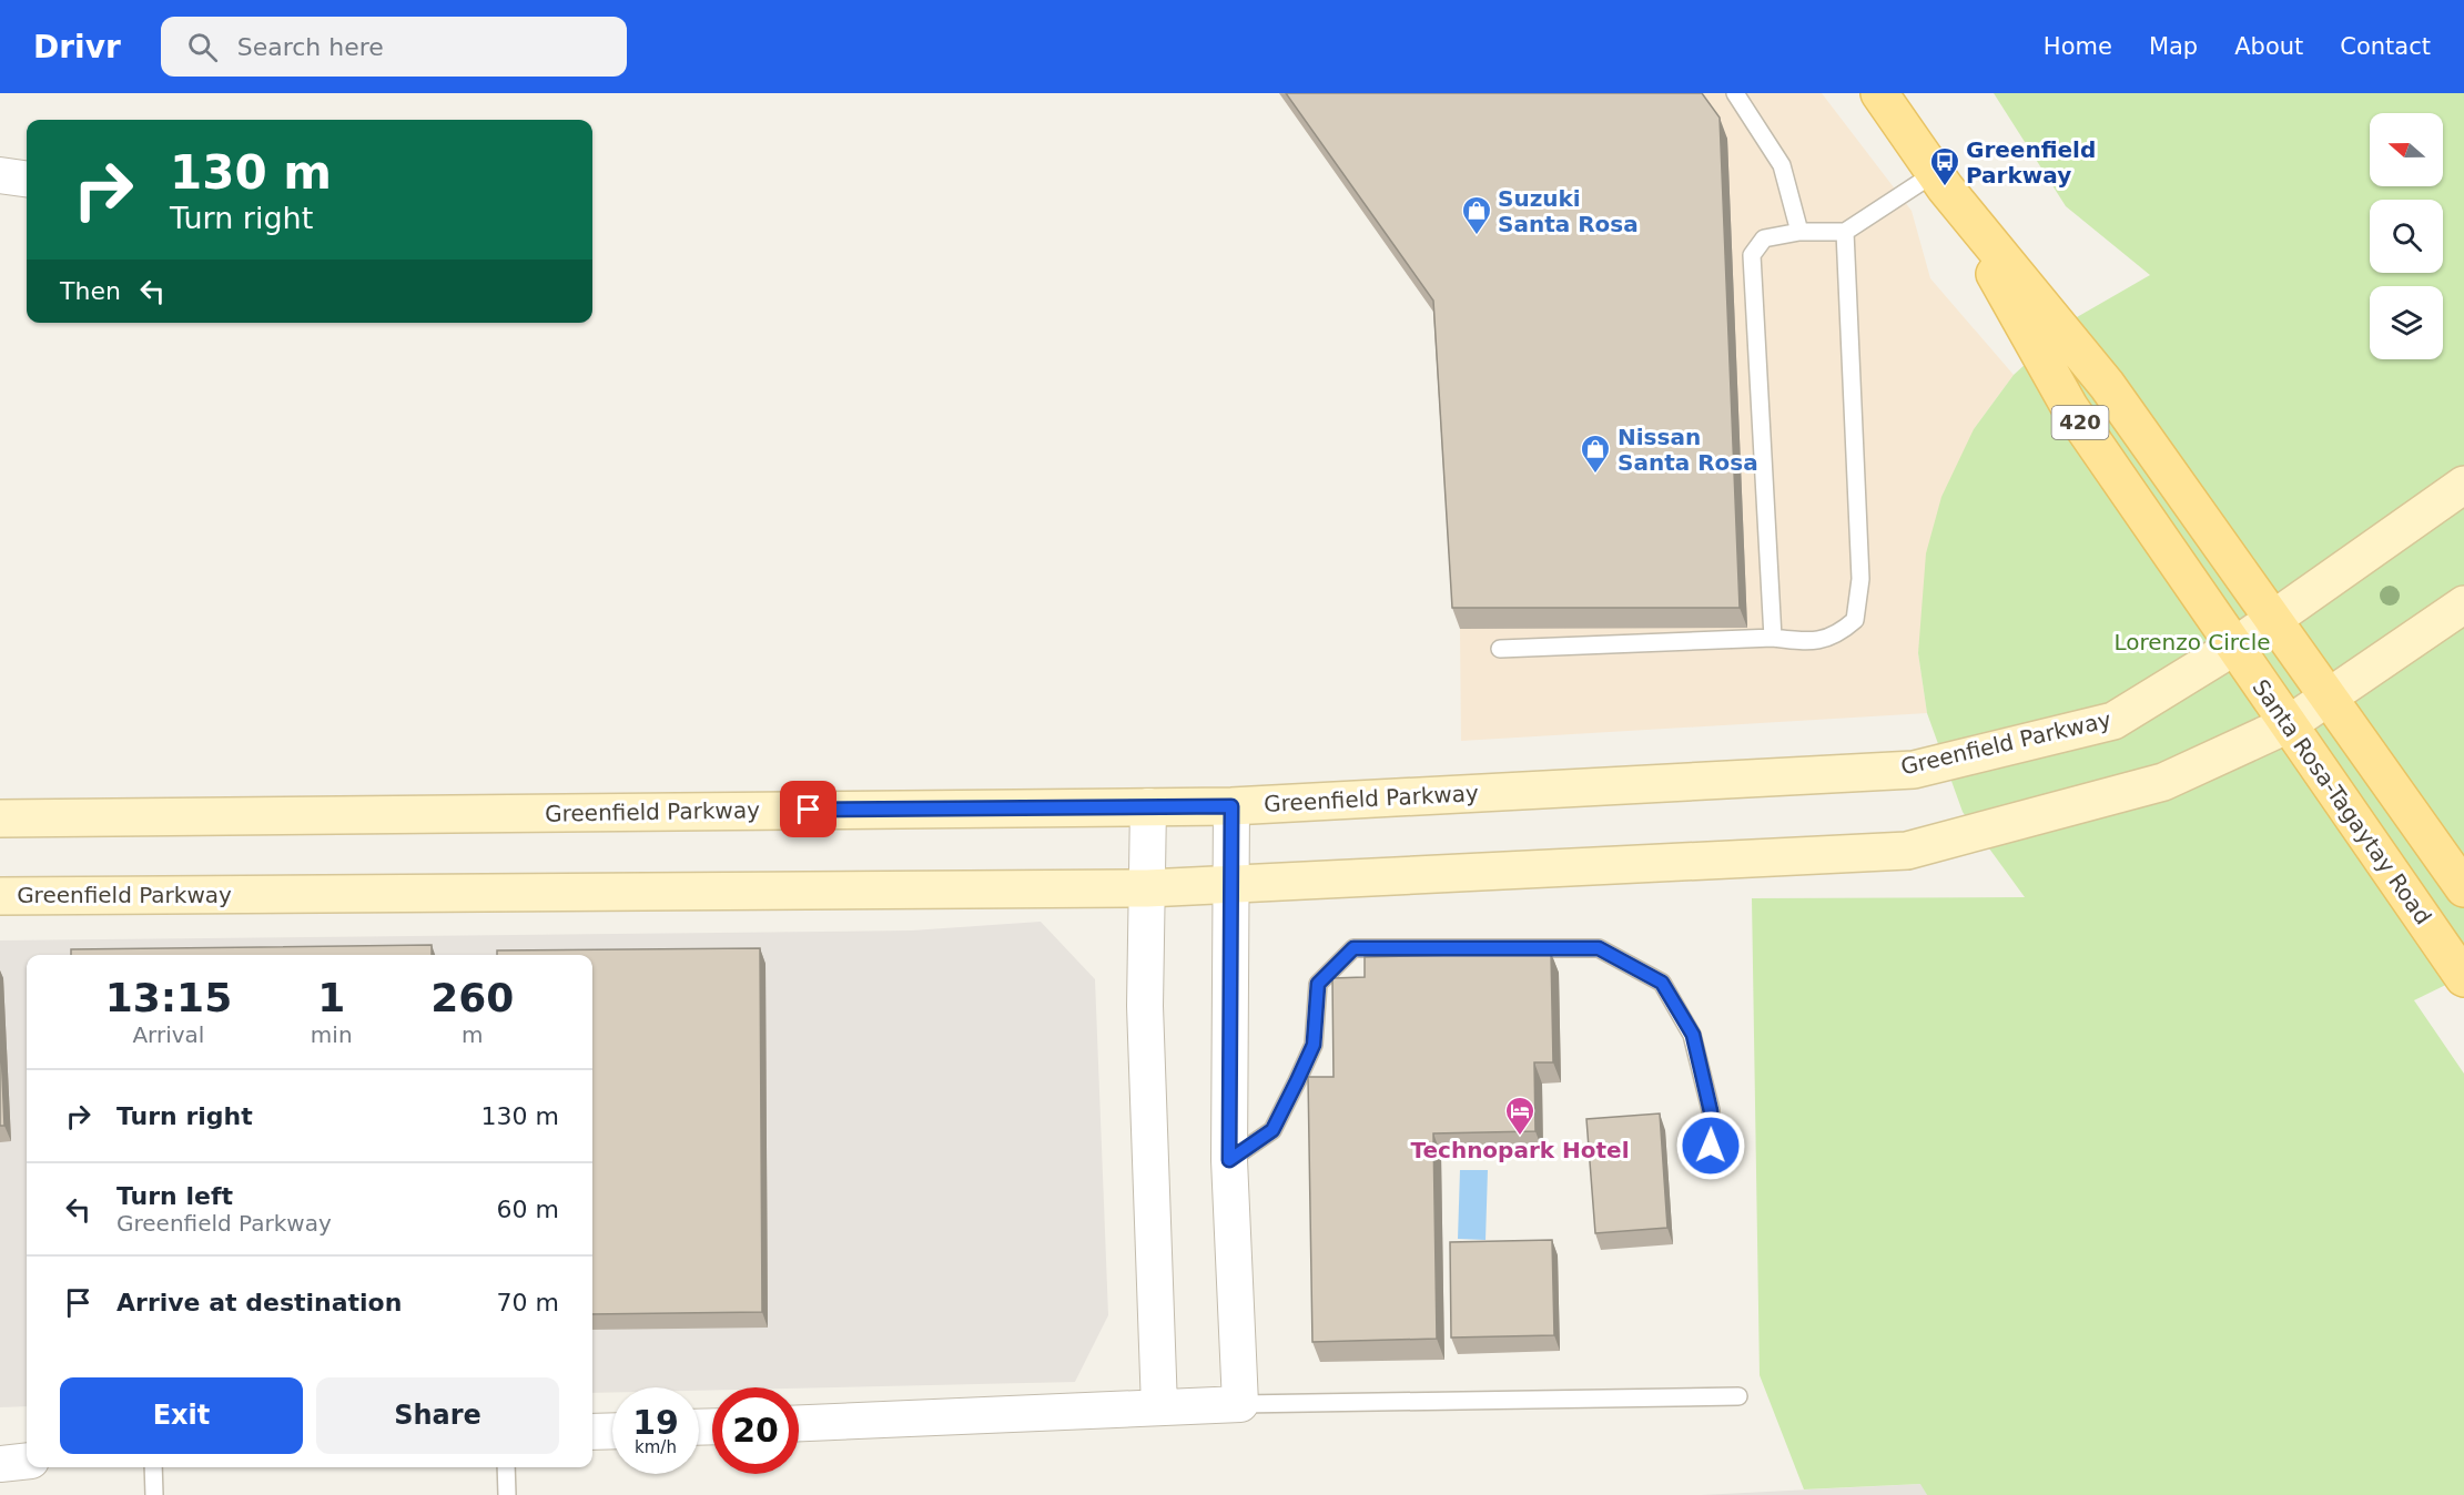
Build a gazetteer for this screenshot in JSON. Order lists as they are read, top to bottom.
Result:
{
  "streets": {
    "main road": ["420", "Greenfield Parkway", "Santa Rosa-Tagaytay Road"]
  },
  "crossings": [
    ["Greenfield Parkway", "Santa Rosa-Tagaytay Road"]
  ],
  "parks": ["Lorenzo Circle"],
  "places": {
    "bus stop": ["Greenfield Parkway"],
    "shop": ["Suzuki Santa Rosa", "Nissan Santa Rosa"],
    "hotel": ["Technopark Hotel"]
  },
  "north": "left",
  "page": {
    "header": "Drivr",
    "search": "Search here",
    "nav": [
      "Home",
      "Map",
      "About",
      "Contact"
    ],
    "turn": ["130 m", "Turn right"],
    "then": "Then",
    "eta": [
      "13:15",
      "Arrival",
      "1",
      "min",
      "260",
      "m"
    ],
    "list": [
      {
        "name": "Turn right",
        "value": "130 m"
      },
      {
        "name": "Turn left",
        "note": "Greenfield Parkway",
        "value": "60 m"
      },
      {
        "name": "Arrive at destination",
        "value": "70 m"
      }
    ],
    "buttons": ["Exit", "Share"],
    "speed": "19 km/h",
    "limit": "20"
  }
}
